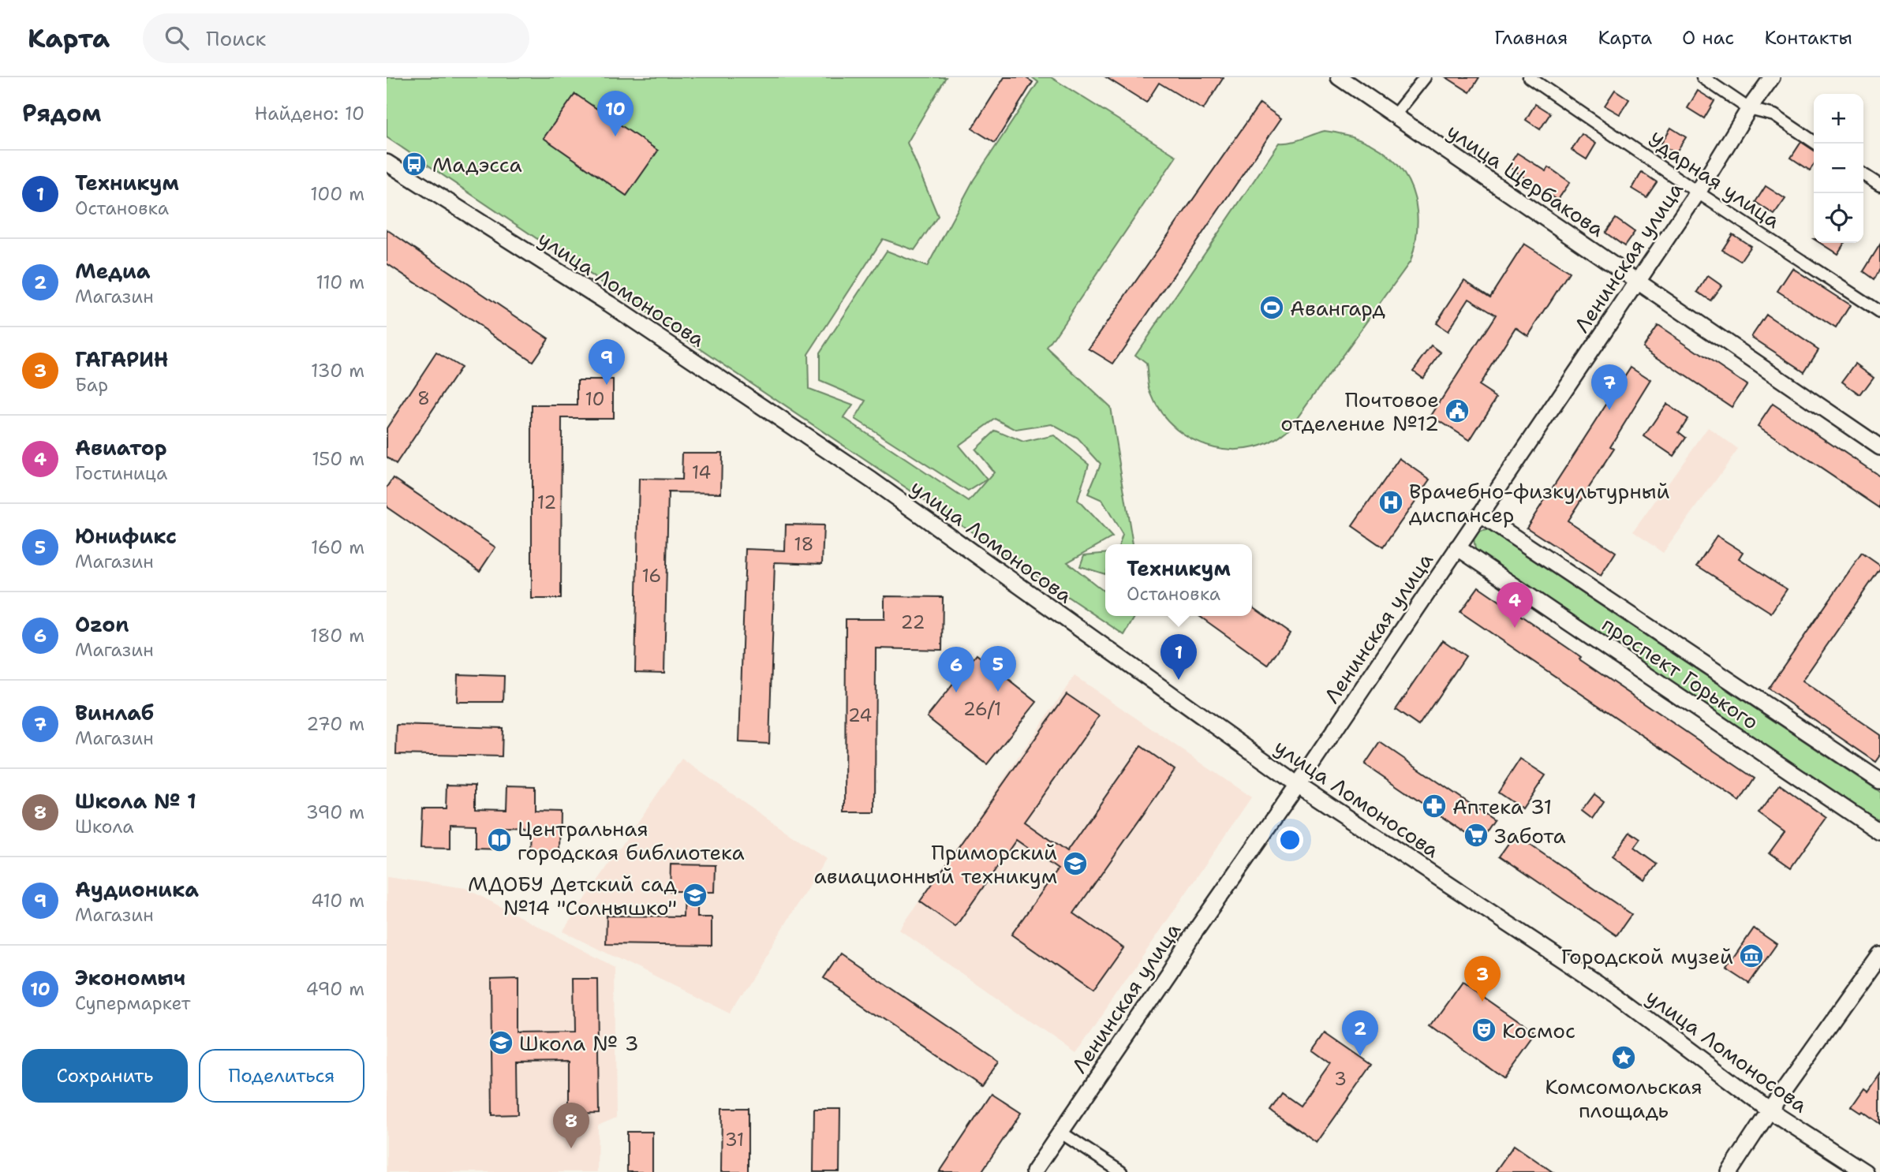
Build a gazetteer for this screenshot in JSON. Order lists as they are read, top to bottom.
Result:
{
  "streets": {
    "main road": [
      "улица Щербакова",
      "Ленинская улица",
      "улица Ломоносова",
      "проспект Горького"
    ],
    "street": ["Ударная улица"]
  },
  "crossings": [
    ["улица Щербакова", "Ленинская улица"],
    ["Ударная улица", "Ленинская улица"],
    ["Ленинская улица", "улица Ломоносова"],
    ["Ленинская улица", "проспект Горького"]
  ],
  "places": {
    "bus stop": ["Мадэсса"],
    "sports": ["Авангард"],
    "public building": ["Почтовое отделение №12"],
    "hospital": ["Врачебно-физкультурный диспансер"],
    "pharmacy": ["Аптека 31"],
    "supermarket": ["Забота"],
    "library": ["Центральная городская библиотека"],
    "school or university": ["Приморский авиационный техникум", "МДОБУ Детский сад №14 \"Солнышко\"", "Школа № 3"],
    "museum": ["Городской музей"],
    "theatre": ["Космос"],
    "place": ["Комсомольская площадь"]
  },
  "house_numbers": [
    "8",
    "10",
    "14",
    "12",
    "18",
    "16",
    "22",
    "26/1",
    "24",
    "3",
    "31"
  ],
  "page": {
    "header": "Карта",
    "search": "Поиск",
    "nav": [
      "Главная",
      "Карта",
      "О нас",
      "Контакты"
    ],
    "heading": ["Рядом", "Найдено: 10"],
    "pins": [
      "10",
      "9",
      "7",
      "4",
      "1",
      "5",
      "6",
      "3",
      "2",
      "8"
    ],
    "map_buttons": ["+", "−"],
    "list": [
      {
        "mark": "1",
        "name": "Техникум",
        "note": "Остановка",
        "value": "100 m"
      },
      {
        "mark": "2",
        "name": "Медиа",
        "note": "Магазин",
        "value": "110 m"
      },
      {
        "mark": "3",
        "name": "ГАГАРИН",
        "note": "Бар",
        "value": "130 m"
      },
      {
        "mark": "4",
        "name": "Авиатор",
        "note": "Гостиница",
        "value": "150 m"
      },
      {
        "mark": "5",
        "name": "Юнификс",
        "note": "Магазин",
        "value": "160 m"
      },
      {
        "mark": "6",
        "name": "Ozon",
        "note": "Магазин",
        "value": "180 m"
      },
      {
        "mark": "7",
        "name": "Винлаб",
        "note": "Магазин",
        "value": "270 m"
      },
      {
        "mark": "8",
        "name": "Школа № 1",
        "note": "Школа",
        "value": "390 m"
      },
      {
        "mark": "9",
        "name": "Аудионика",
        "note": "Магазин",
        "value": "410 m"
      },
      {
        "mark": "10",
        "name": "Экономыч",
        "note": "Супермаркет",
        "value": "490 m"
      }
    ],
    "popup": ["Техникум", "Остановка"],
    "buttons": ["Сохранить", "Поделиться"]
  }
}
